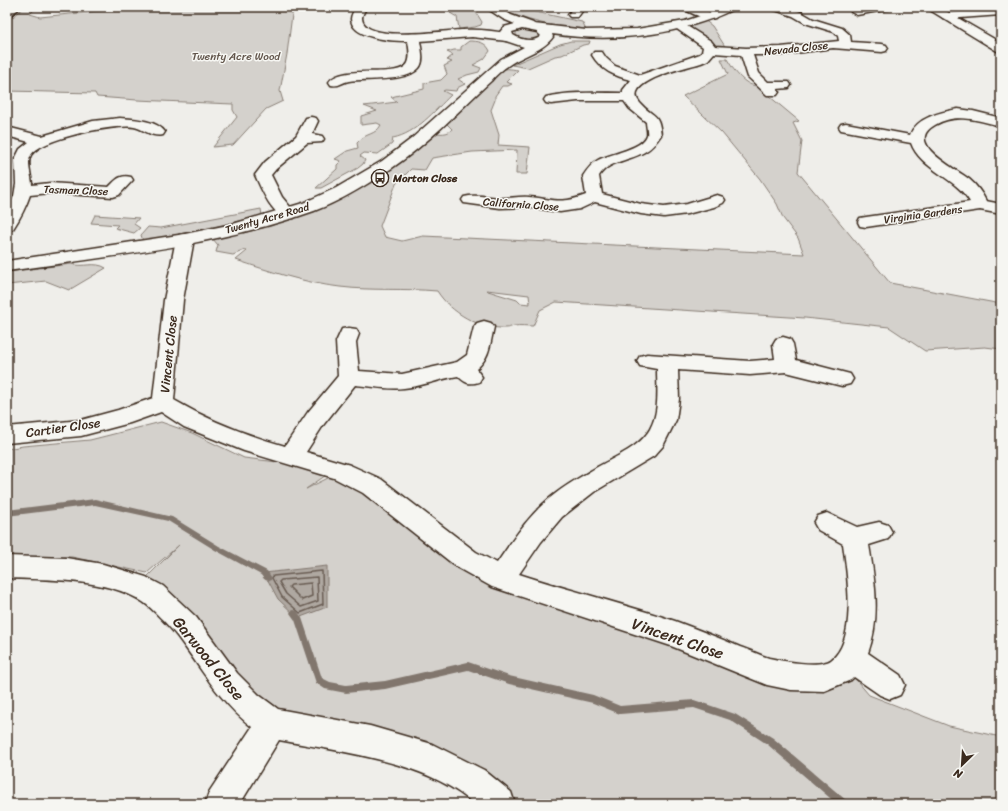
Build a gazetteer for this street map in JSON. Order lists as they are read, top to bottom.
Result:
{
  "streets": {
    "street": [
      "Nevada Close",
      "Tasman Close",
      "California Close",
      "Virginia Gardens",
      "Twenty Acre Road",
      "Vincent Close",
      "Cartier Close",
      "Garwood Close"
    ]
  },
  "crossings": [
    ["Twenty Acre Road", "Vincent Close"],
    ["Vincent Close", "Cartier Close"]
  ],
  "parks": ["Twenty Acre Wood"],
  "places": {
    "bus stop": ["Morton Close"]
  },
  "north": "bottom left"
}
